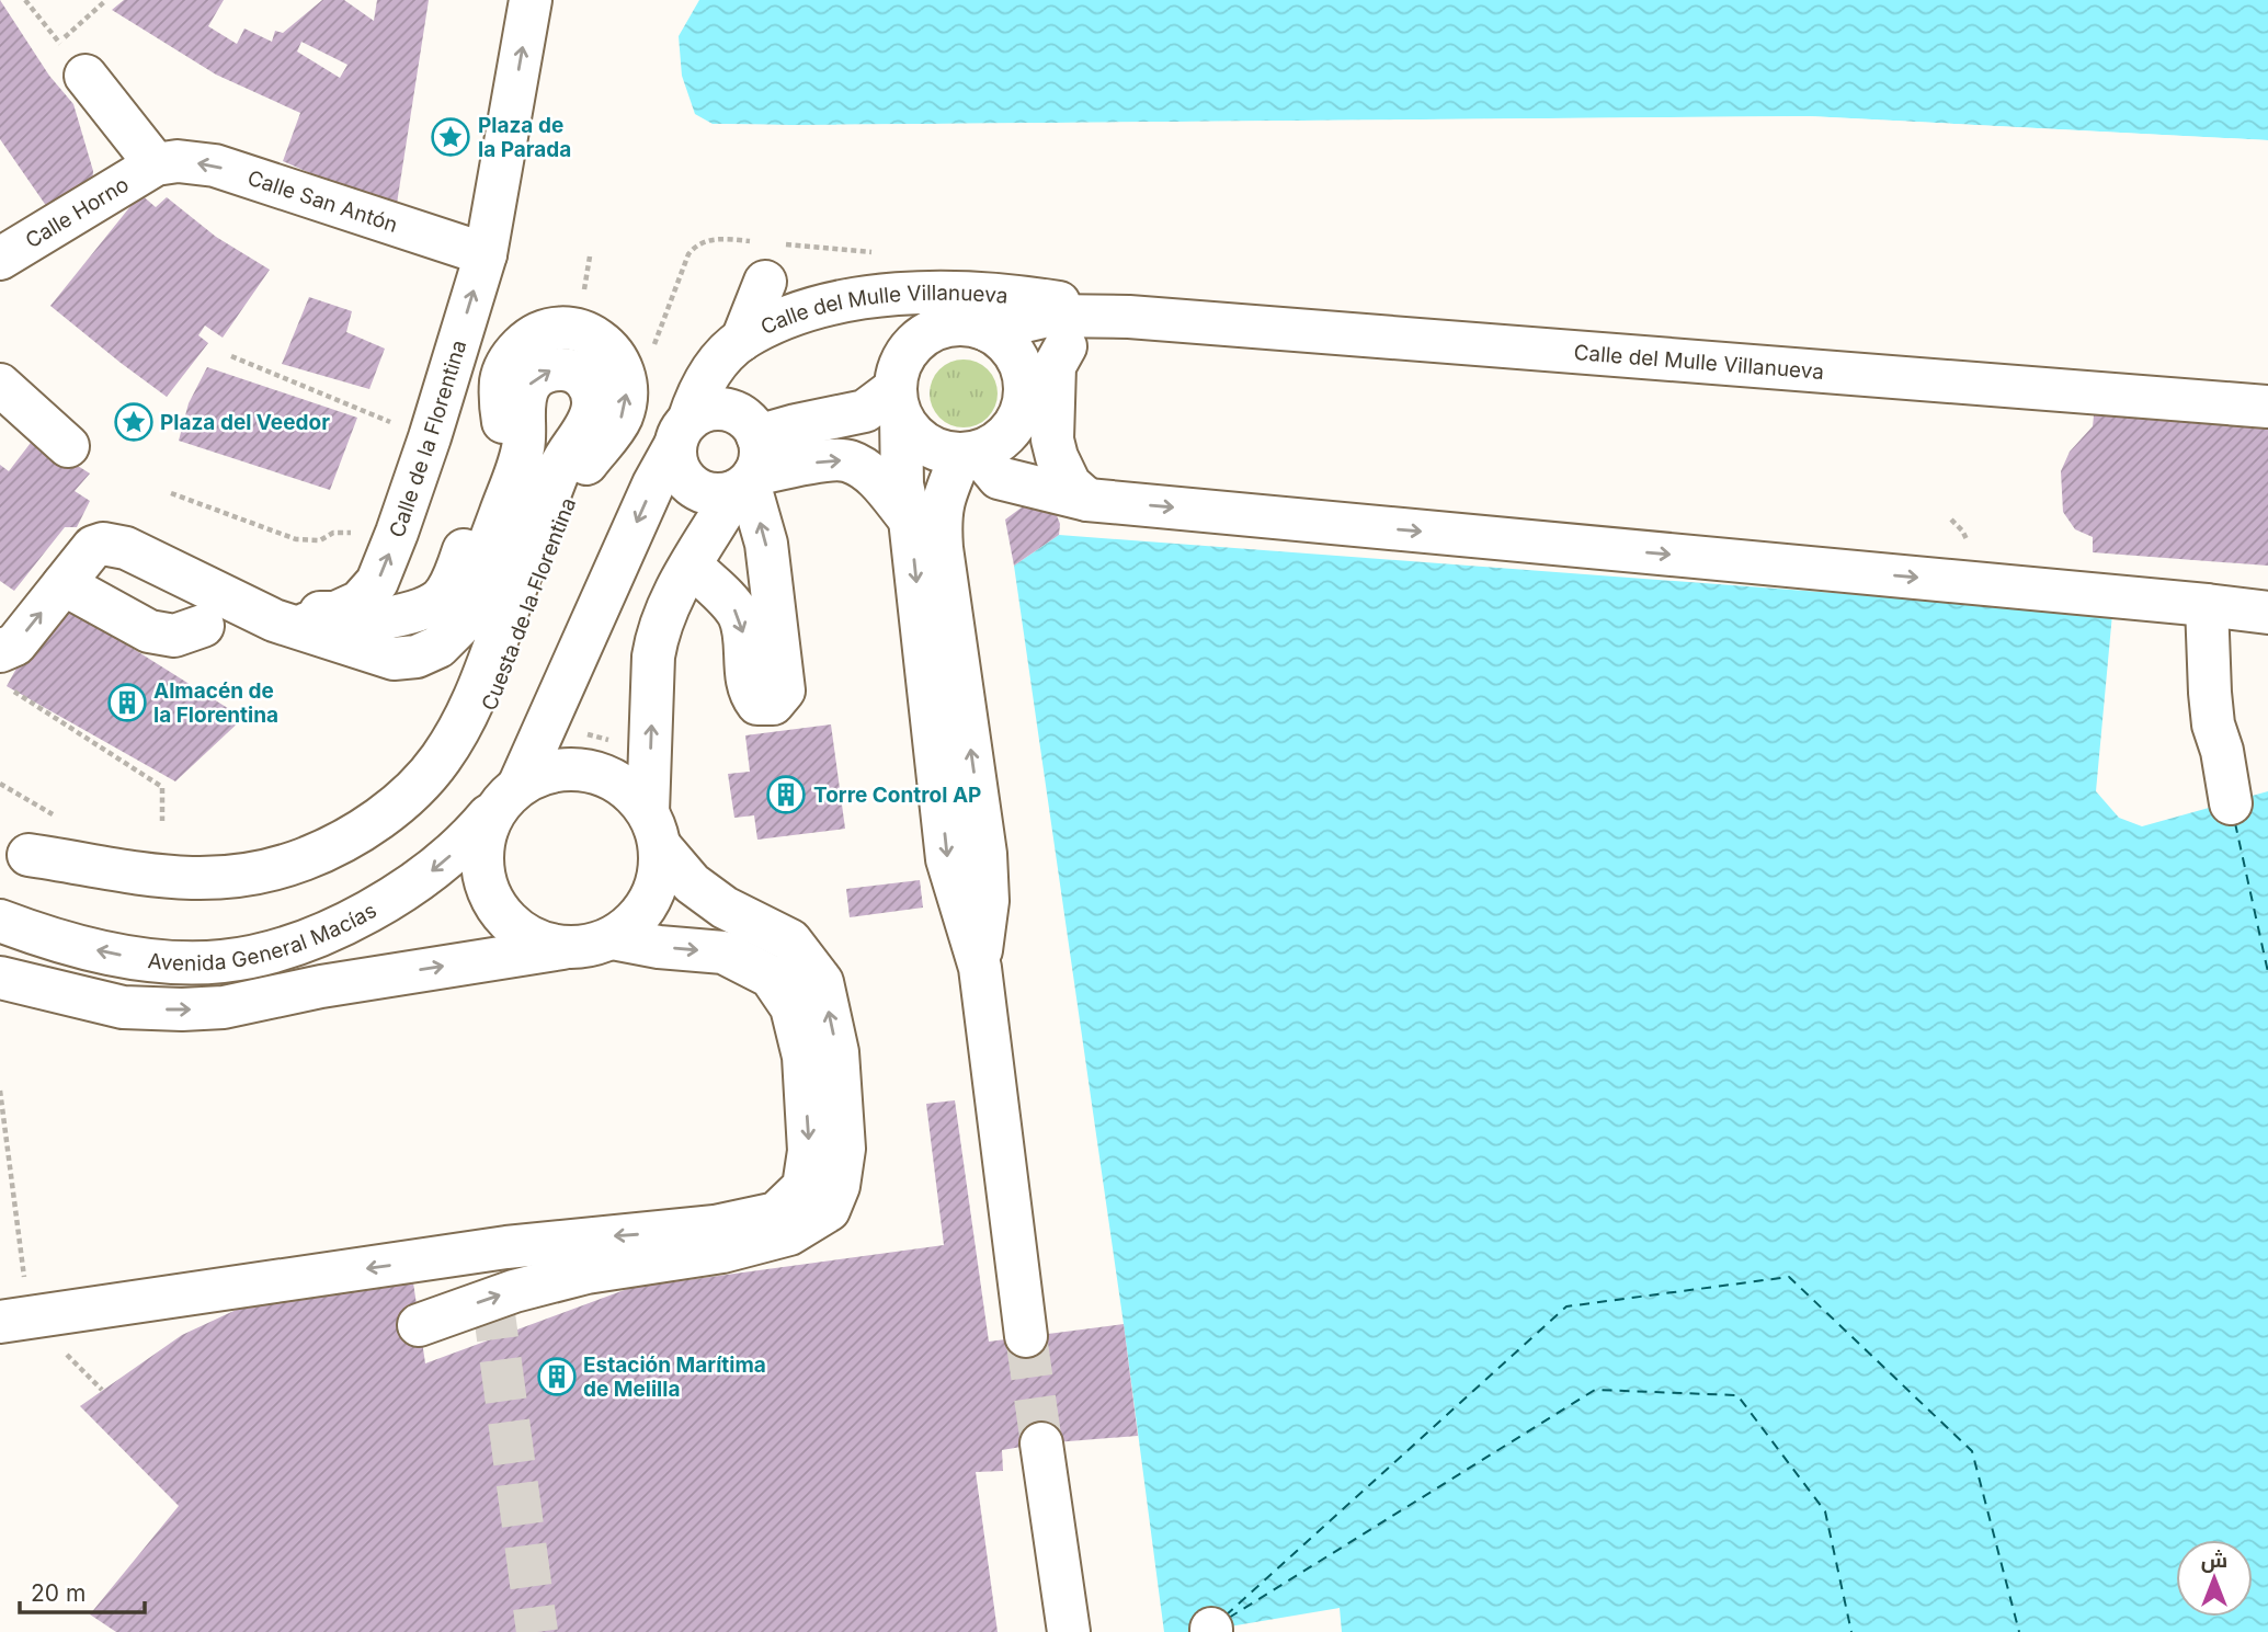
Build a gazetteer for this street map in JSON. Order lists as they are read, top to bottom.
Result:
{
  "streets": {
    "street": [
      "Calle San Antón",
      "Calle Horno",
      "Calle del Mulle Villanueva",
      "Calle de la Florentina",
      "Cuesta de la Florentina",
      "Avenida General Macías"
    ]
  },
  "crossings": [
    ["Calle San Antón", "Calle Horno"],
    ["Calle San Antón", "Calle de la Florentina"],
    ["Calle del Mulle Villanueva", "Avenida General Macías"]
  ],
  "one_way": ["Calle San Antón", "Avenida General Macías"],
  "places": {
    "place": ["Plaza de la Parada", "Plaza del Veedor"],
    "building": ["Almacén de la Florentina", "Torre Control AP", "Estación Marítima de Melilla"]
  },
  "scale_bar": "20 m",
  "north": "top"
}
